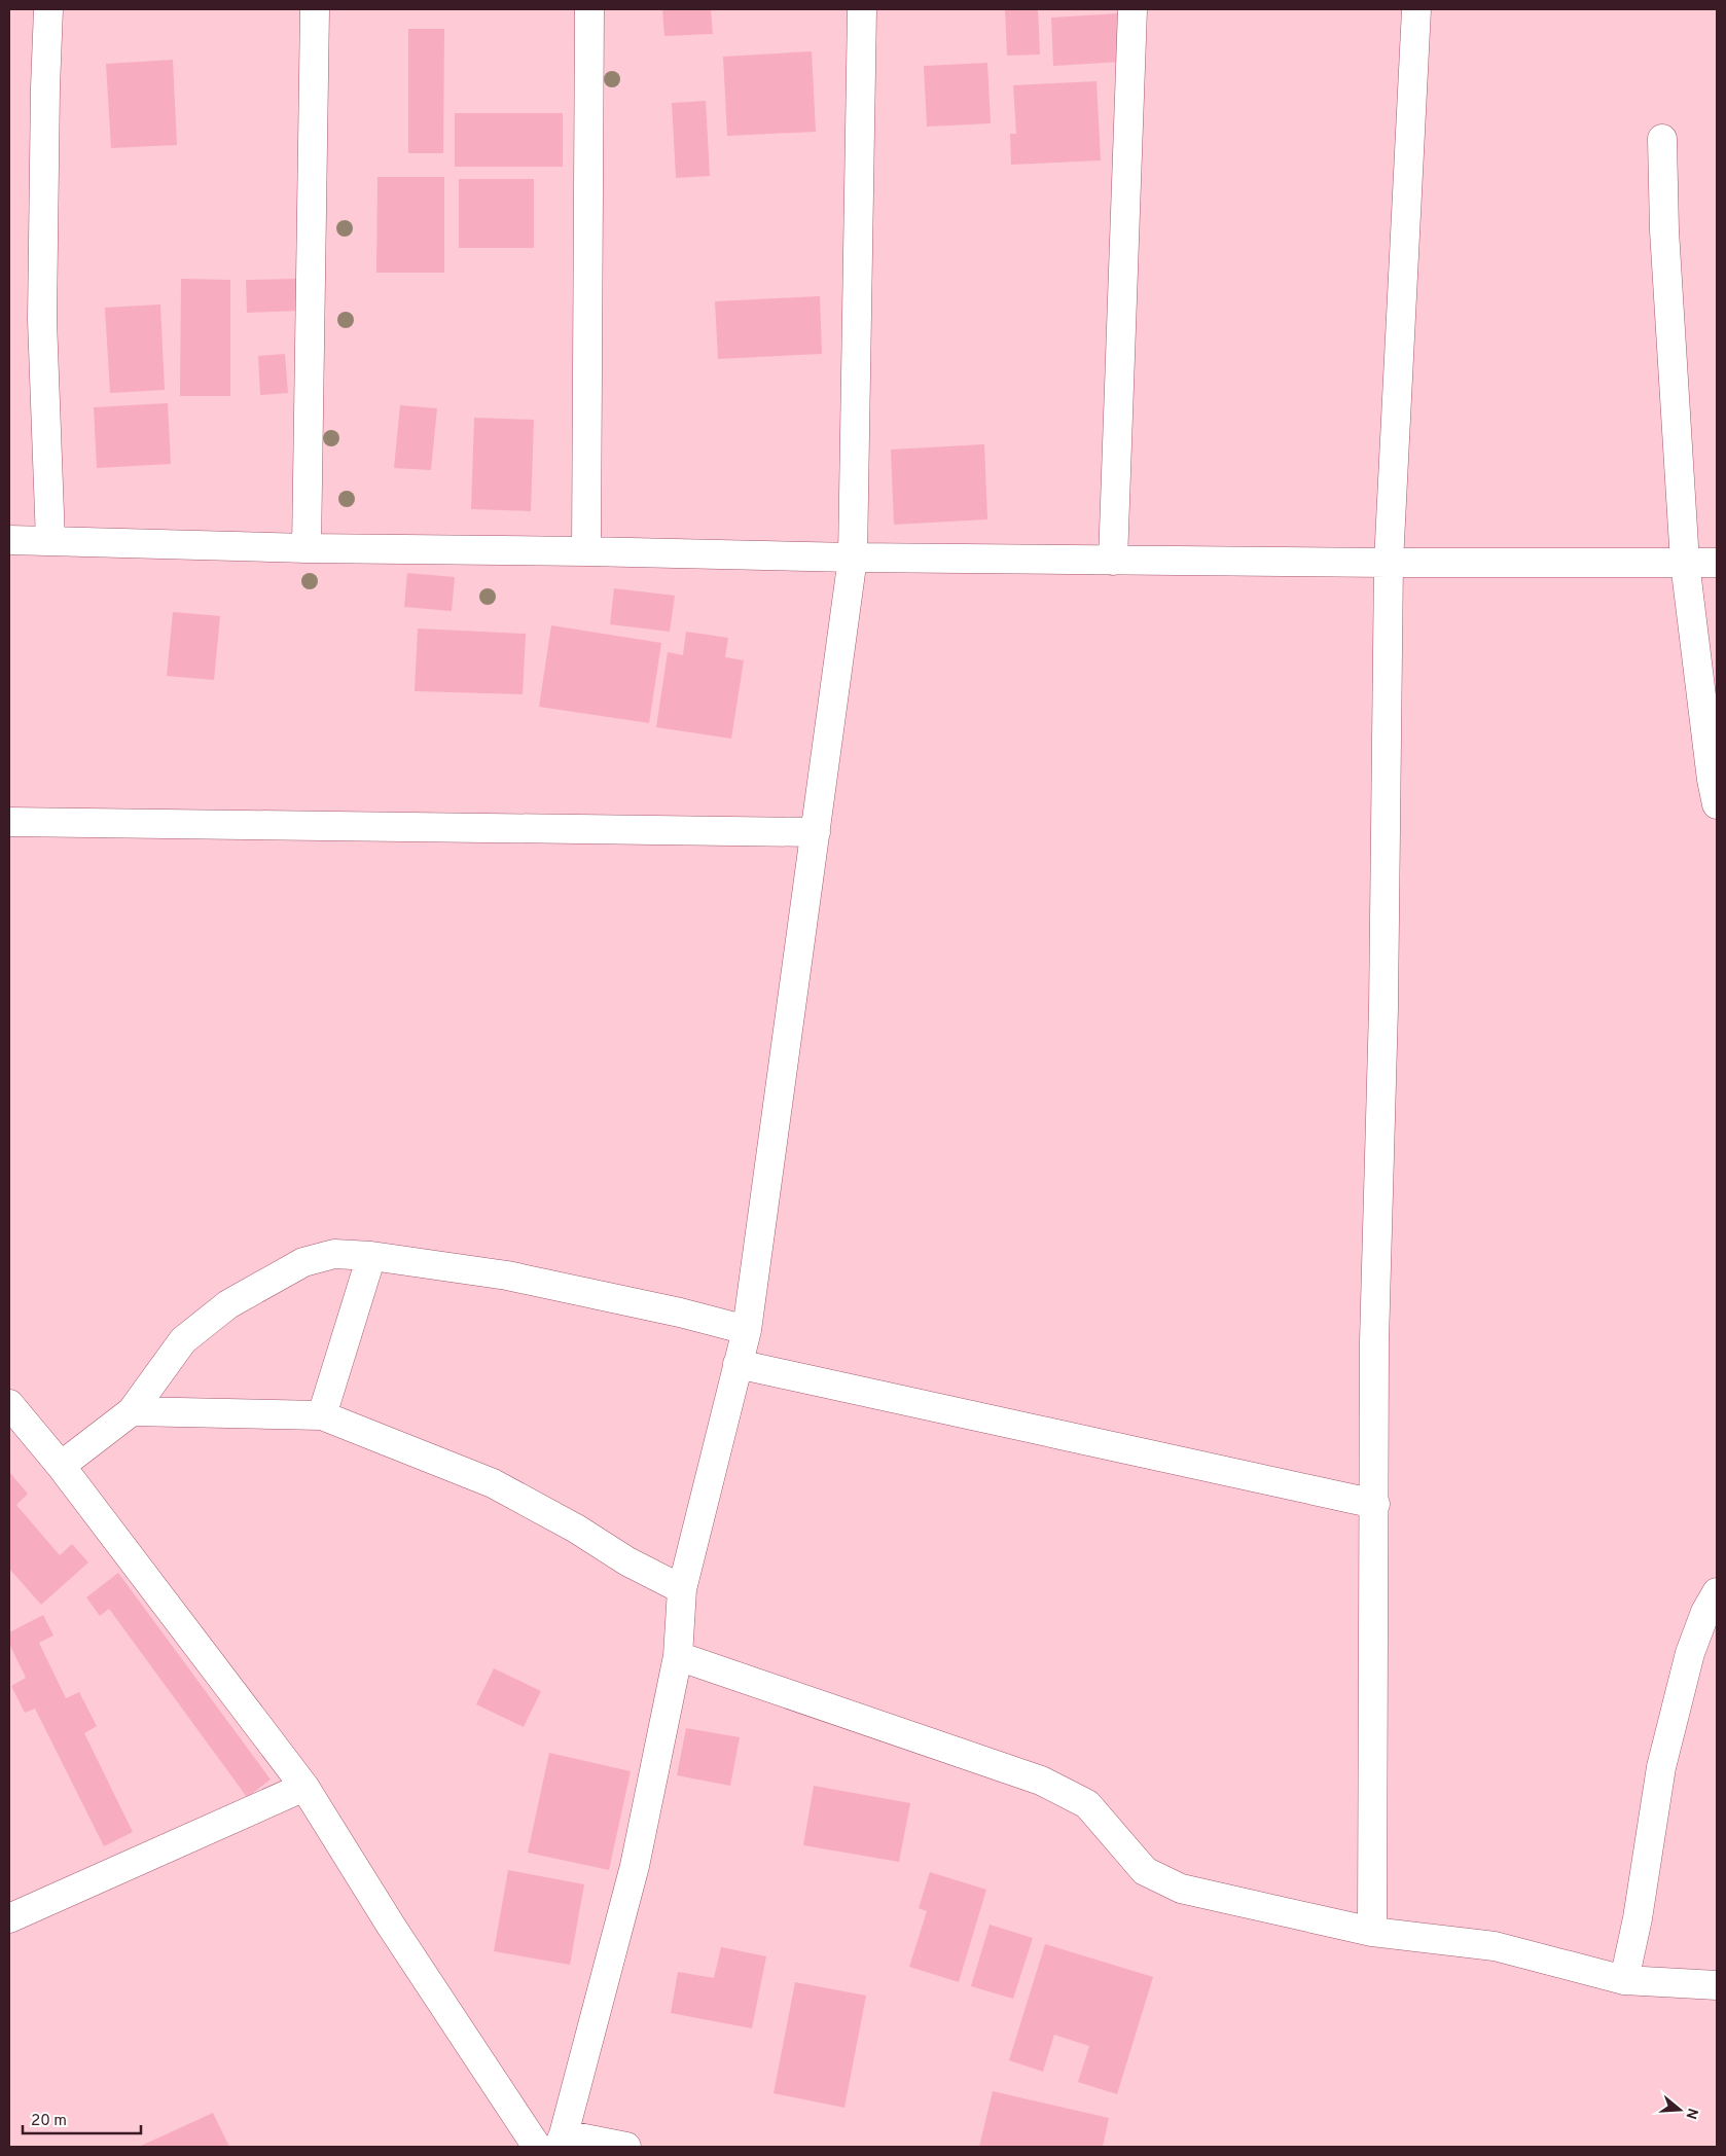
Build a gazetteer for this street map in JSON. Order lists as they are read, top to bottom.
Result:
{
  "scale_bar": "20 m",
  "north": "right"
}
